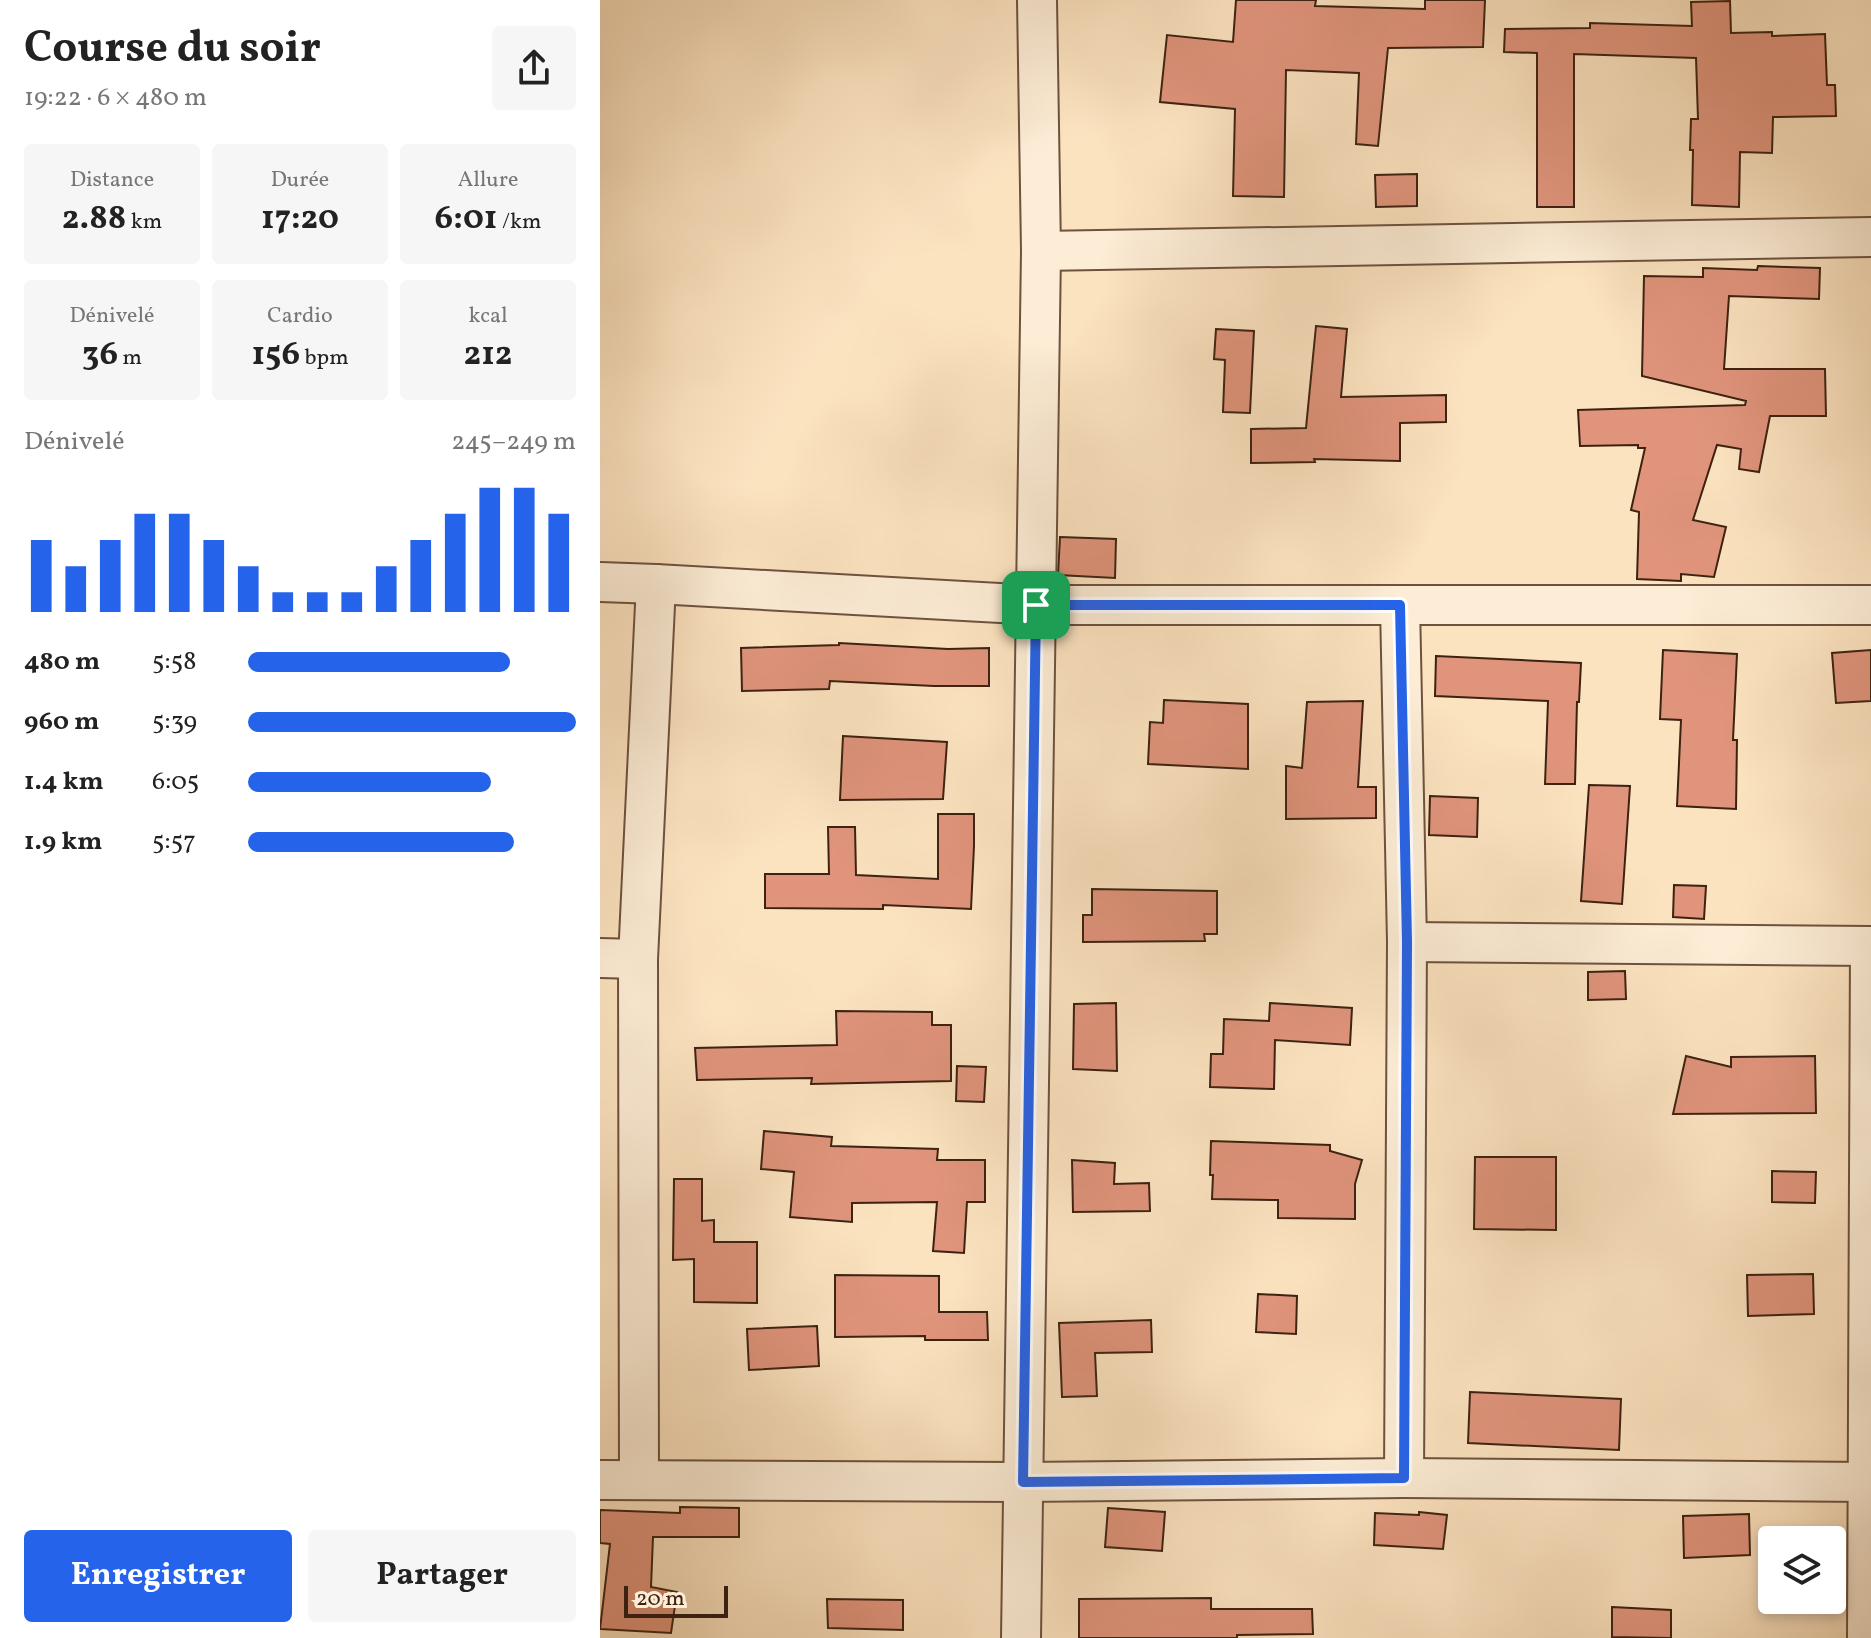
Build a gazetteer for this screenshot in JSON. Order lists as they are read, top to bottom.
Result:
{
  "scale_bar": "20 m",
  "page": {
    "heading": ["Course du soir", "19:22 · 6 × 480 m"],
    "stats": [
      ["Distance", "2.88 km"],
      ["Durée", "17:20"],
      ["Allure", "6:01 /km"],
      ["Dénivelé", "36 m"],
      ["Cardio", "156 bpm"],
      ["kcal", "212"]
    ],
    "chart": ["Dénivelé", "245–249 m"],
    "list": [
      {
        "name": "480 m",
        "note": "5:58"
      },
      {
        "name": "960 m",
        "note": "5:39"
      },
      {
        "name": "1.4 km",
        "note": "6:05"
      },
      {
        "name": "1.9 km",
        "note": "5:57"
      }
    ],
    "buttons": ["Enregistrer", "Partager"],
    "scale": "20 m"
  }
}
